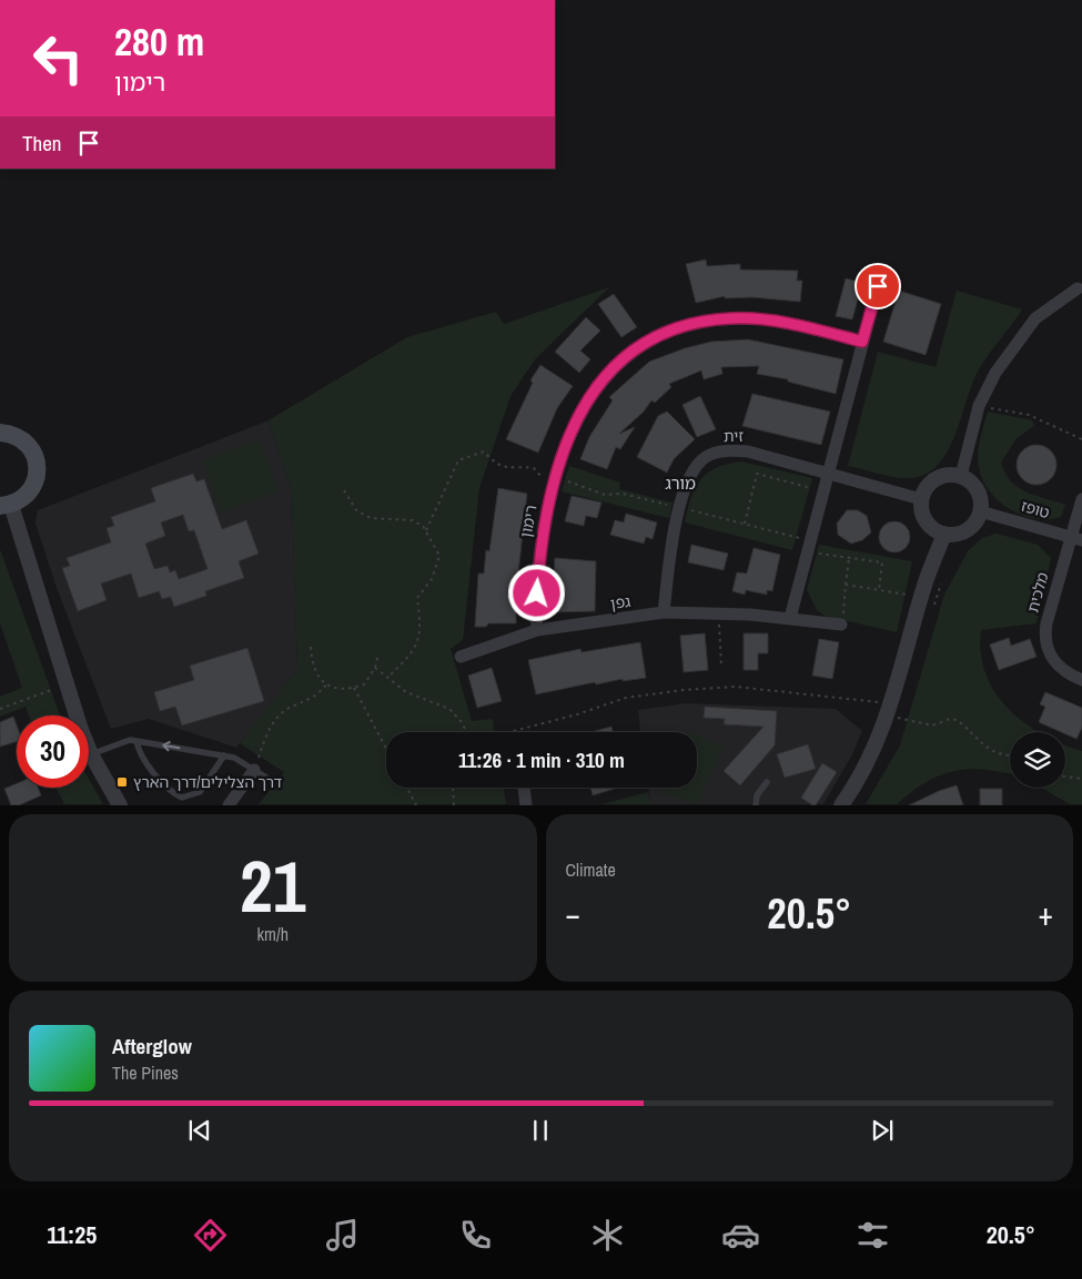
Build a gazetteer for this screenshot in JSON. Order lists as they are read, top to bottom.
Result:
{
  "streets": {
    "street": [
      "זית",
      "טופז",
      "רימון",
      "מלכית",
      "גפן"
    ]
  },
  "crossings": [
    ["זית", "טופז"],
    ["זית", "גפן"],
    ["טופז", "מלכית"],
    ["רימון", "גפן"]
  ],
  "districts": ["מורג"],
  "places": {
    "transit": ["דרך הצלילים/דרך הארץ"]
  },
  "page": {
    "turn": ["280 m", "רימון"],
    "then": "Then",
    "limit": "30",
    "trip": "11:26 · 1 min · 310 m",
    "tile": [
      ["21", "km/h"],
      "Climate"
    ],
    "heat": ["−", "20.5°", "+"],
    "song": ["Afterglow", "The Pines"],
    "tabs": ["11:25", "20.5°"]
  }
}
